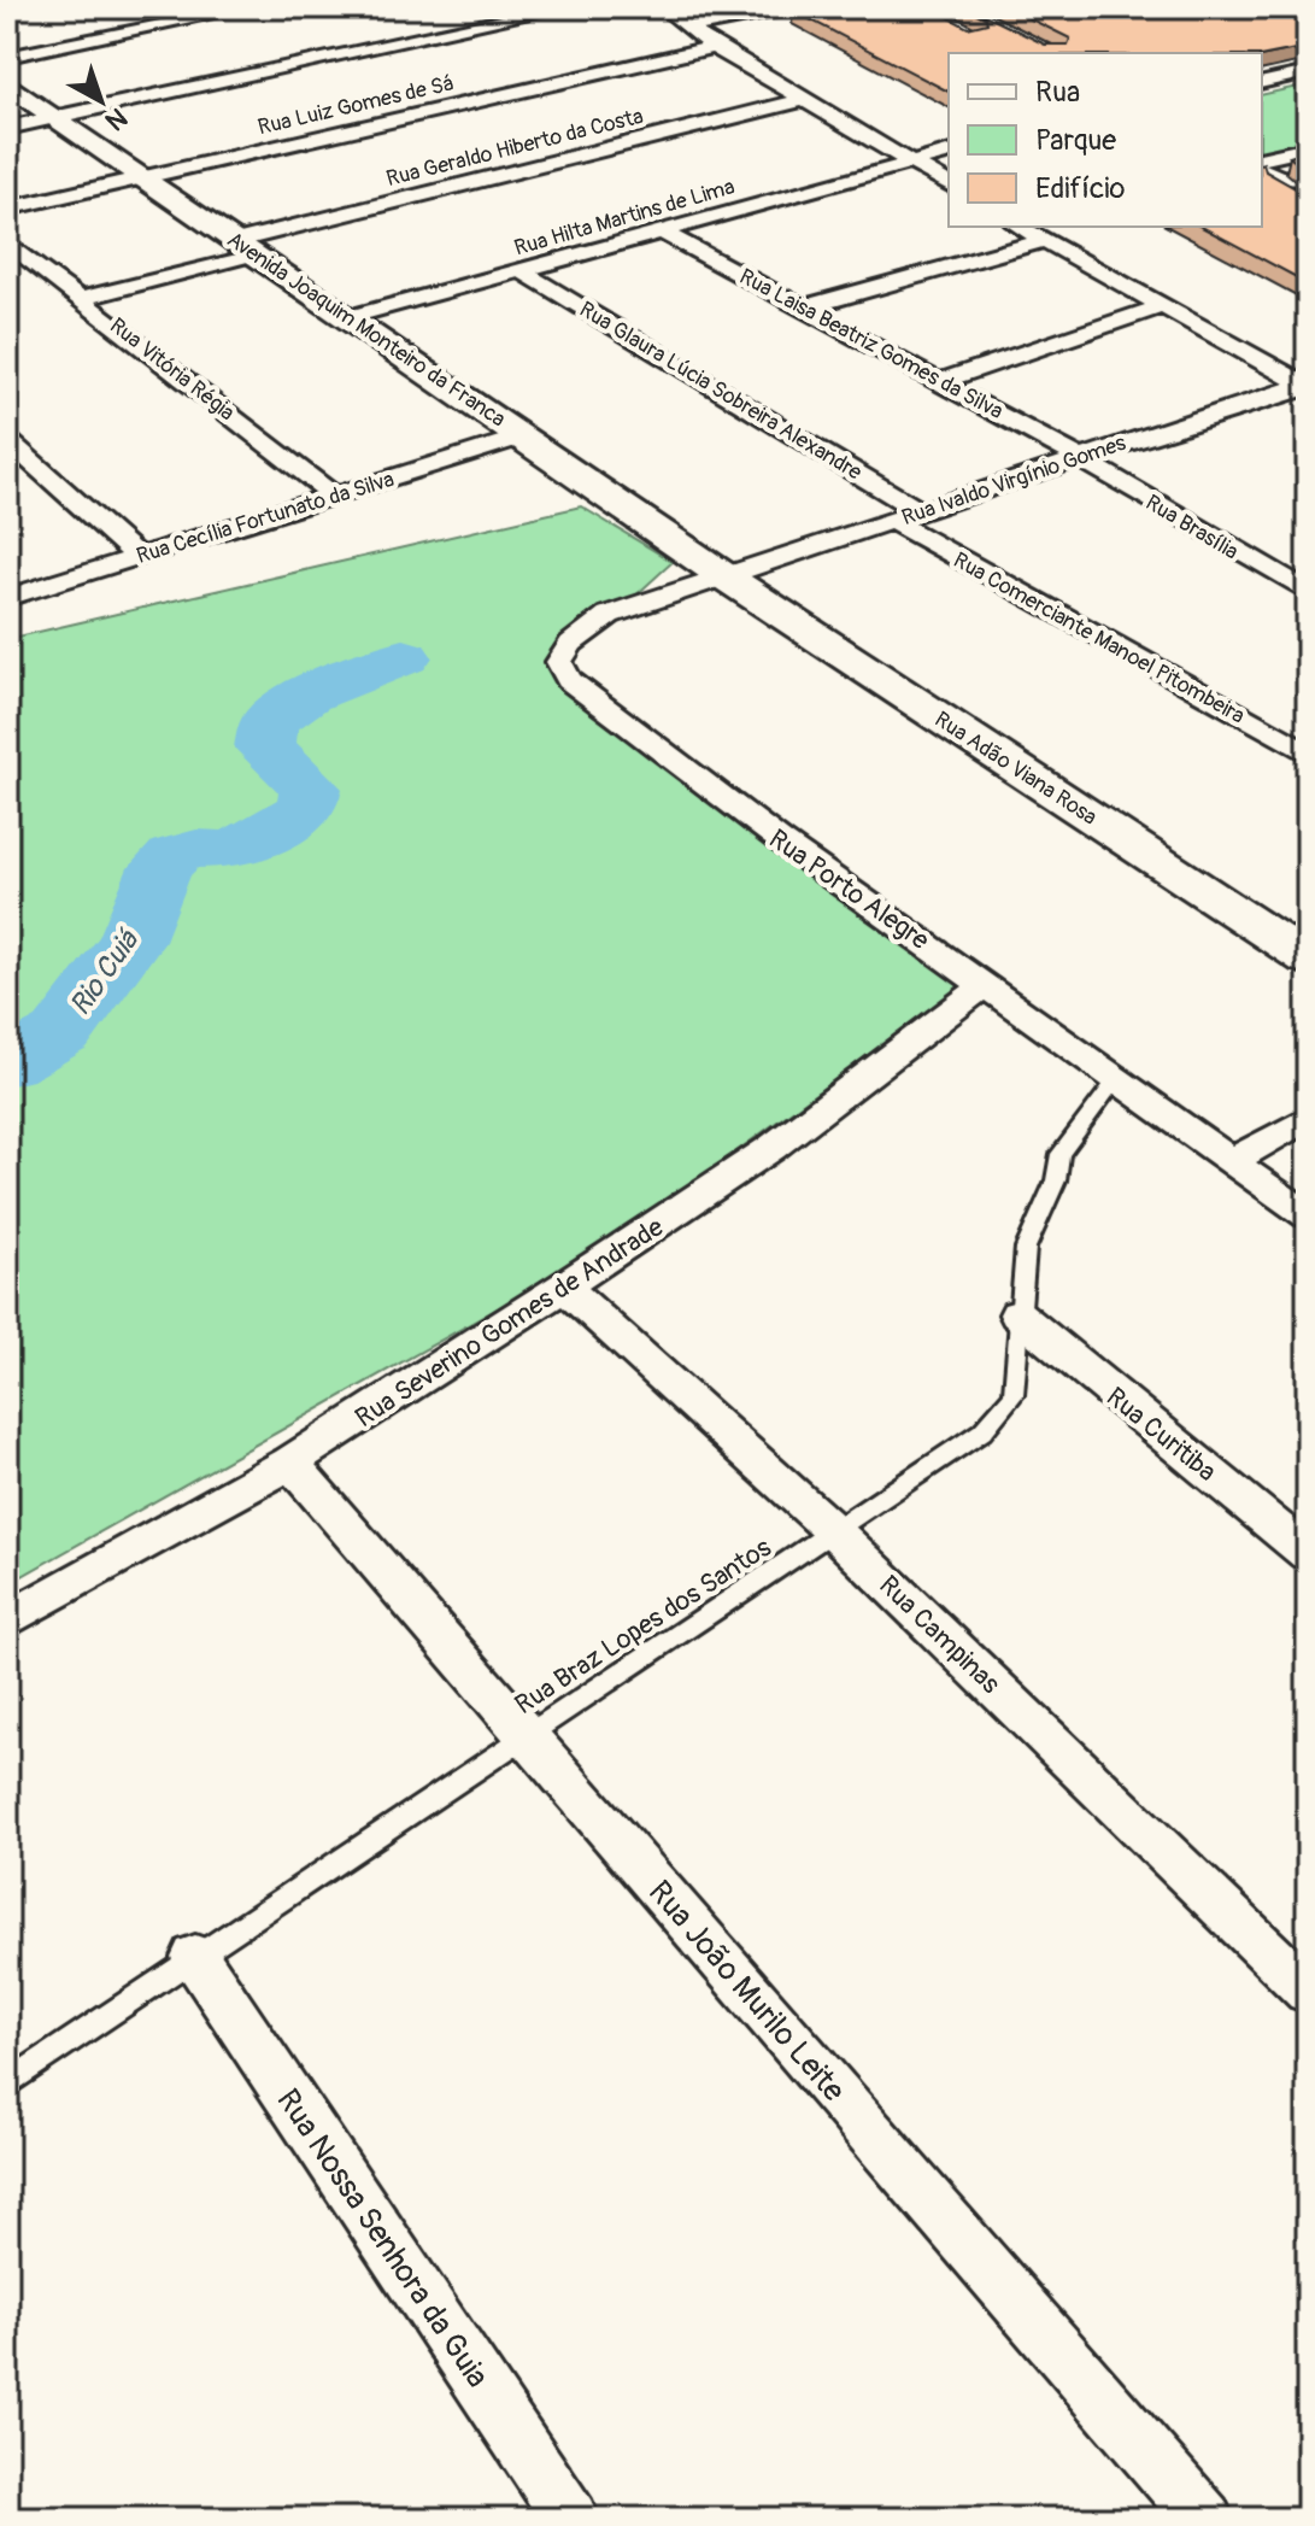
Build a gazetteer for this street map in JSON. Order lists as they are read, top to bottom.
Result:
{
  "streets": {
    "street": [
      "Rua Luiz Gomes de Sá",
      "Rua Geraldo Hiberto da Costa",
      "Rua Hilta Martins de Lima",
      "Avenida Joaquim Monteiro da Franca",
      "Rua Laisa Beatriz Gomes da Silva",
      "Rua Vitória Régia",
      "Rua Glaura Lúcia Sobreira Alexandre",
      "Rua Ivaldo Virgínio Gomes",
      "Rua Cecília Fortunato da Silva",
      "Rua Brasília",
      "Rua Comerciante Manoel Pitombeira",
      "Rua Adão Viana Rosa",
      "Rua Porto Alegre",
      "Rua Severino Gomes de Andrade",
      "Rua Curitiba",
      "Rua Campinas",
      "Rua João Murilo Leite",
      "Rua Nossa Senhora da Guia"
    ],
    "lane": ["Rua Braz Lopes dos Santos"]
  },
  "crossings": [
    ["Rua Luiz Gomes de Sá", "Avenida Joaquim Monteiro da Franca"],
    ["Rua Geraldo Hiberto da Costa", "Avenida Joaquim Monteiro da Franca"],
    ["Rua Geraldo Hiberto da Costa", "Rua Vitória Régia"],
    ["Rua Hilta Martins de Lima", "Avenida Joaquim Monteiro da Franca"],
    ["Rua Hilta Martins de Lima", "Rua Laisa Beatriz Gomes da Silva"],
    ["Rua Hilta Martins de Lima", "Rua Glaura Lúcia Sobreira Alexandre"],
    ["Avenida Joaquim Monteiro da Franca", "Rua Ivaldo Virgínio Gomes"],
    ["Avenida Joaquim Monteiro da Franca", "Rua Cecília Fortunato da Silva"],
    ["Avenida Joaquim Monteiro da Franca", "Rua Adão Viana Rosa"],
    ["Avenida Joaquim Monteiro da Franca", "Rua Porto Alegre"],
    ["Rua Laisa Beatriz Gomes da Silva", "Rua Ivaldo Virgínio Gomes"],
    ["Rua Laisa Beatriz Gomes da Silva", "Rua Brasília"],
    ["Rua Vitória Régia", "Rua Cecília Fortunato da Silva"],
    ["Rua Glaura Lúcia Sobreira Alexandre", "Rua Ivaldo Virgínio Gomes"],
    ["Rua Ivaldo Virgínio Gomes", "Rua Brasília"],
    ["Rua Ivaldo Virgínio Gomes", "Rua Comerciante Manoel Pitombeira"],
    ["Rua Ivaldo Virgínio Gomes", "Rua Adão Viana Rosa"],
    ["Rua Ivaldo Virgínio Gomes", "Rua Porto Alegre"],
    ["Rua Adão Viana Rosa", "Rua Porto Alegre"],
    ["Rua Porto Alegre", "Rua Severino Gomes de Andrade"],
    ["Rua Porto Alegre", "Rua Braz Lopes dos Santos"],
    ["Rua Severino Gomes de Andrade", "Rua Campinas"],
    ["Rua Severino Gomes de Andrade", "Rua João Murilo Leite"],
    ["Rua Curitiba", "Rua Braz Lopes dos Santos"],
    ["Rua Braz Lopes dos Santos", "Rua Campinas"],
    ["Rua Braz Lopes dos Santos", "Rua João Murilo Leite"],
    ["Rua Braz Lopes dos Santos", "Rua Nossa Senhora da Guia"]
  ],
  "water": ["Rio Cuiá"],
  "legend": ["Rua", "Parque", "Edifício"],
  "north": "bottom right"
}
